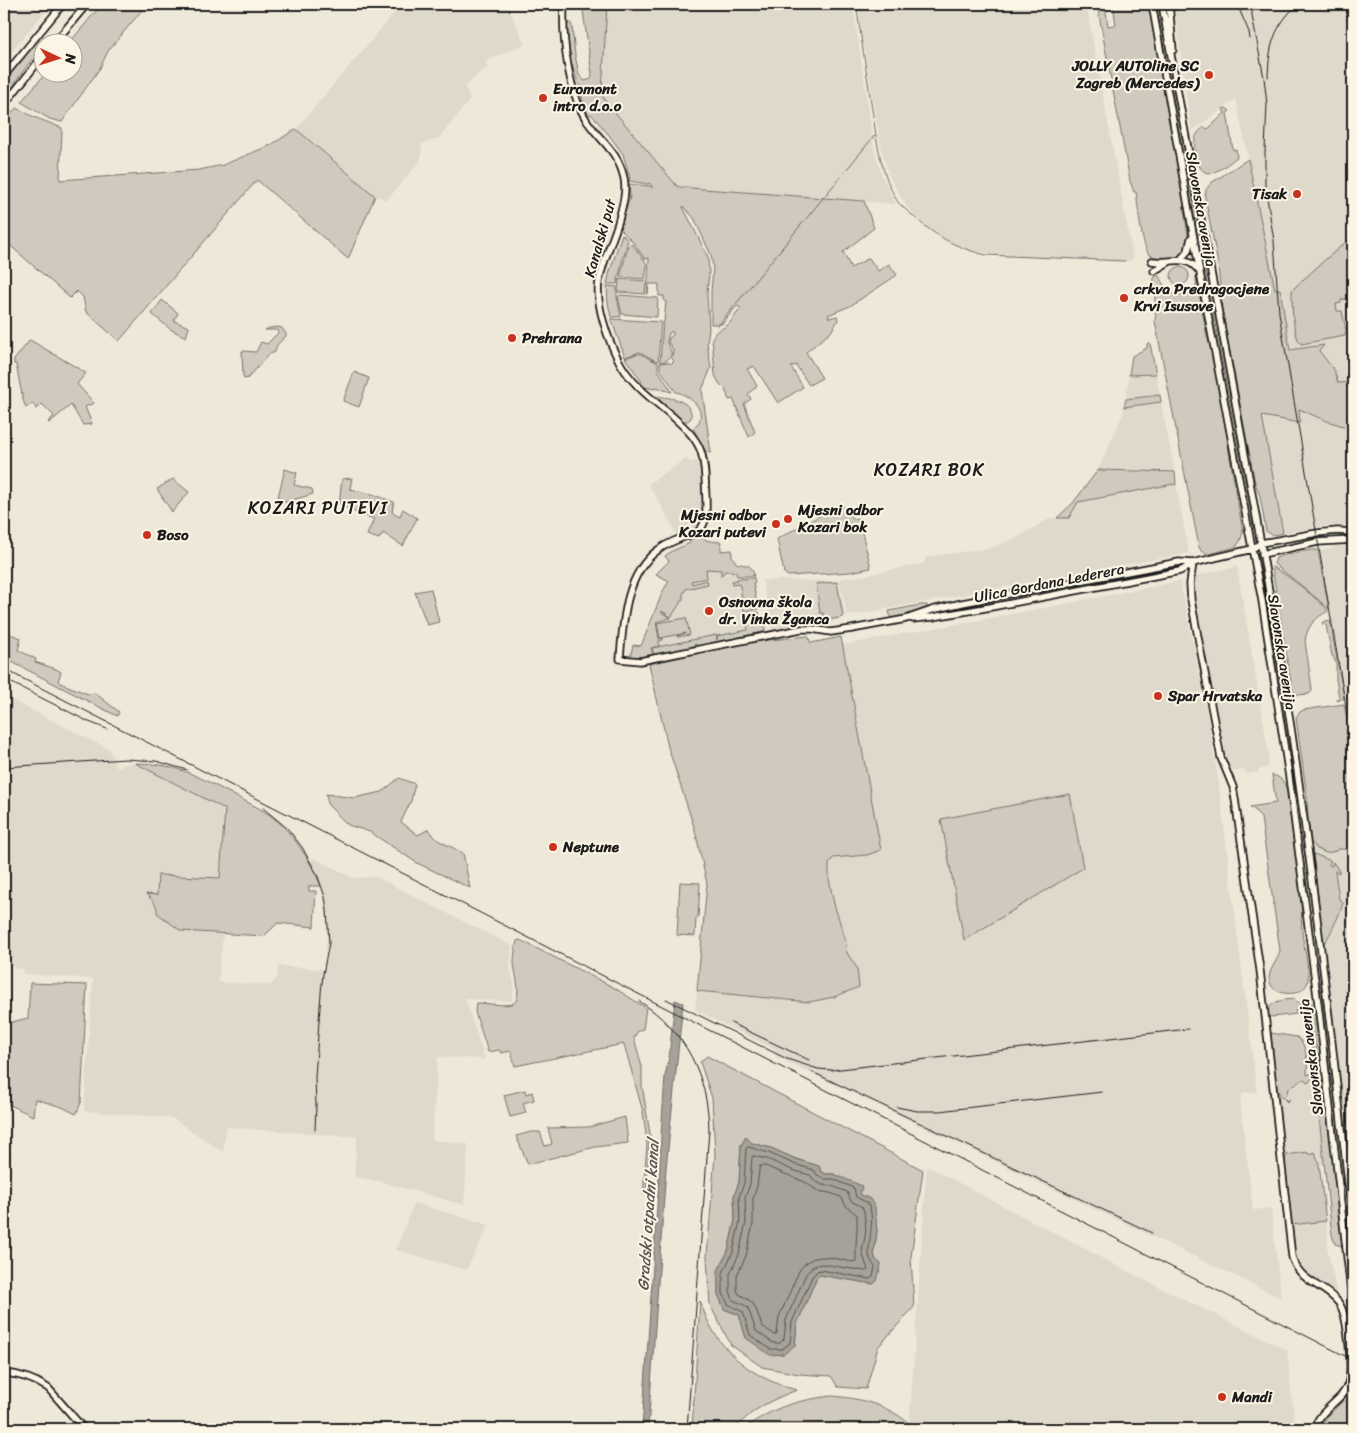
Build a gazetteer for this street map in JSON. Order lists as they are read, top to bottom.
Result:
{
  "streets": {
    "main road": ["Slavonska avenija", "Kanalski put", "Ulica Gordana Lederera"]
  },
  "crossings": [
    ["Slavonska avenija", "Ulica Gordana Lederera"],
    ["Kanalski put", "Ulica Gordana Lederera"]
  ],
  "districts": ["KOZARI BOK", "KOZARI PUTEVI"],
  "water": ["Gradski otpadni kanal"],
  "places": [
    "JOLLY AUTOline SC Zagreb (Mercedes)",
    "Euromont intro d.o.o",
    "Tisak",
    "crkva Predragocjene Krvi Isusove",
    "Prehrana",
    "Mjesni odbor Kozari bok",
    "Mjesni odbor Kozari putevi",
    "Boso",
    "Osnovna škola dr. Vinka Žganca",
    "Spar Hrvatska",
    "Neptune",
    "Mandi"
  ],
  "north": "right"
}
